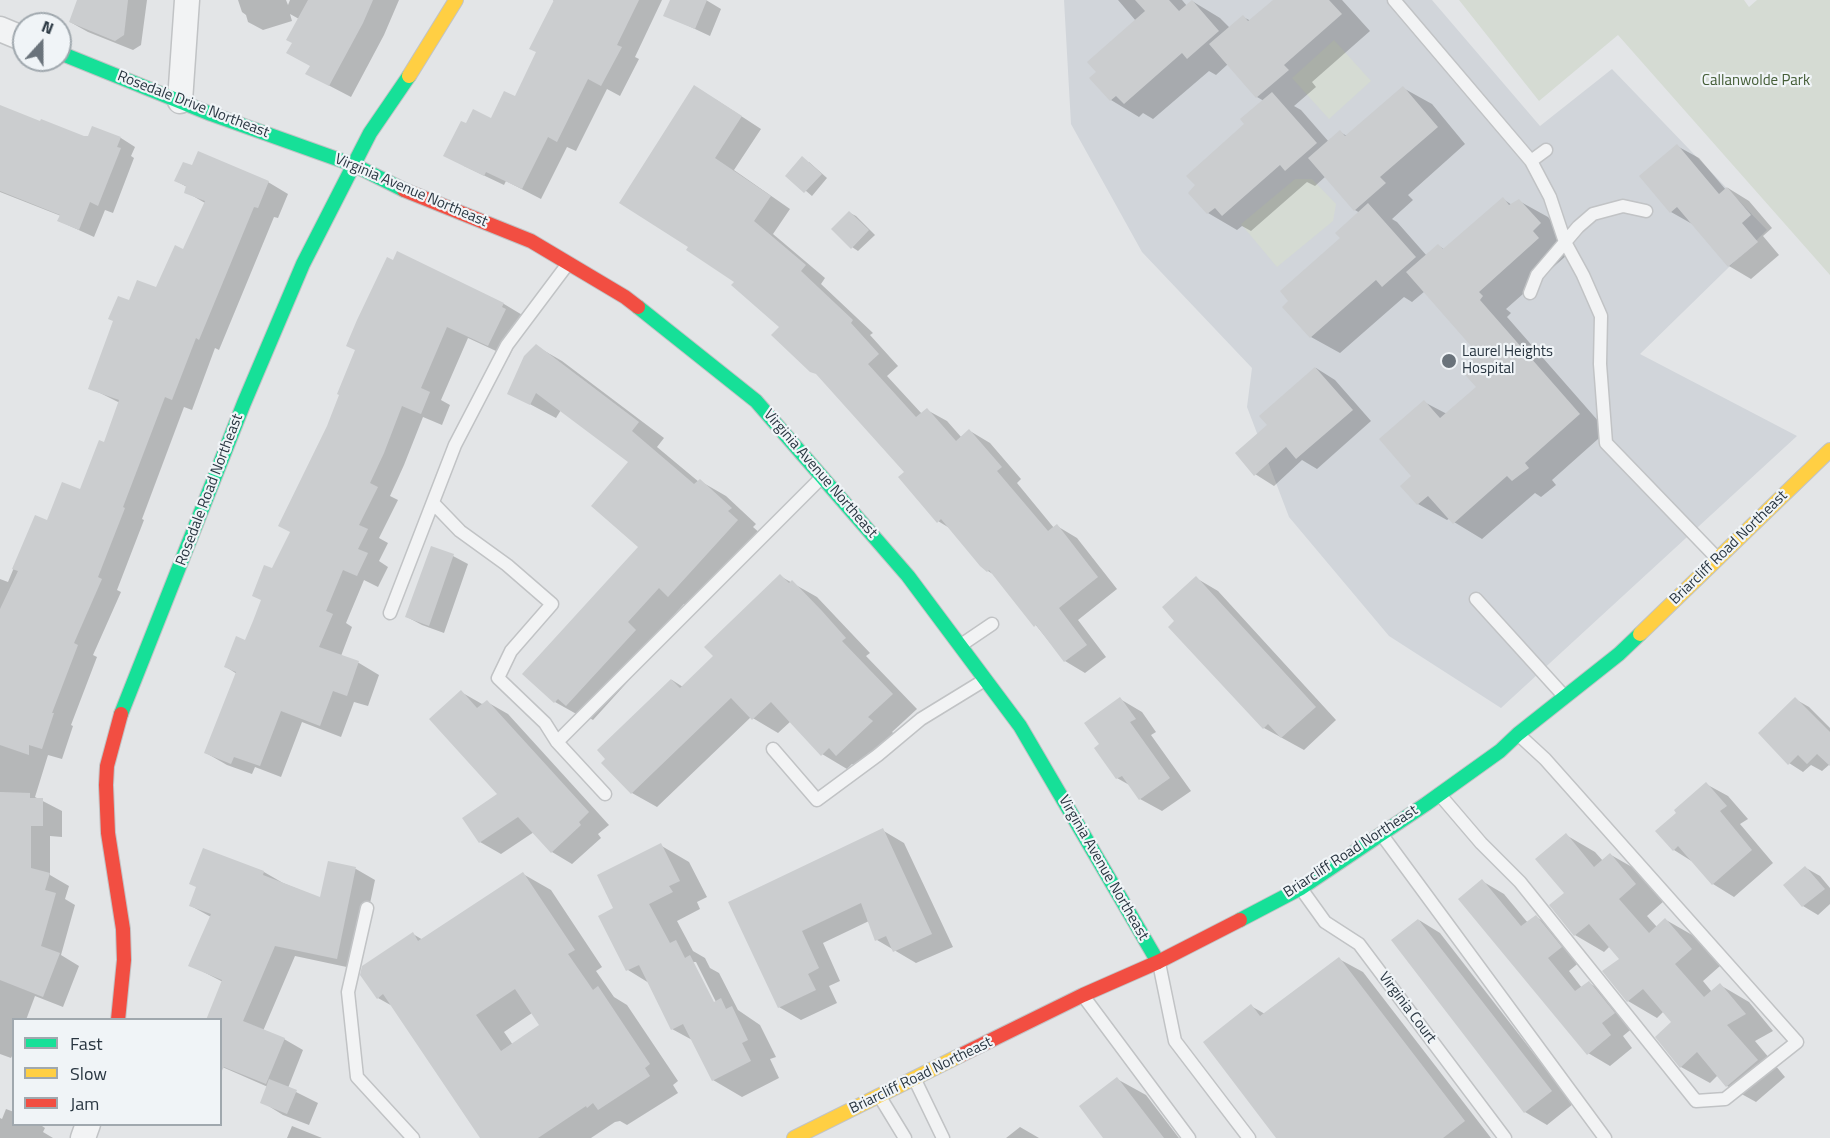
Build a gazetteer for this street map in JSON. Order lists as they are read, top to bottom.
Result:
{
  "streets": {
    "street": [
      "Rosedale Drive Northeast",
      "Virginia Avenue Northeast",
      "Rosedale Road Northeast",
      "Briarcliff Road Northeast"
    ],
    "lane": ["Virginia Court"]
  },
  "crossings": [
    ["Rosedale Drive Northeast", "Virginia Avenue Northeast"],
    ["Virginia Avenue Northeast", "Rosedale Road Northeast"],
    ["Virginia Avenue Northeast", "Briarcliff Road Northeast"],
    ["Briarcliff Road Northeast", "Virginia Court"]
  ],
  "parks": ["Callanwolde Park"],
  "places": ["Laurel Heights Hospital"],
  "legend": ["Fast", "Slow", "Jam"],
  "north": "top"
}
